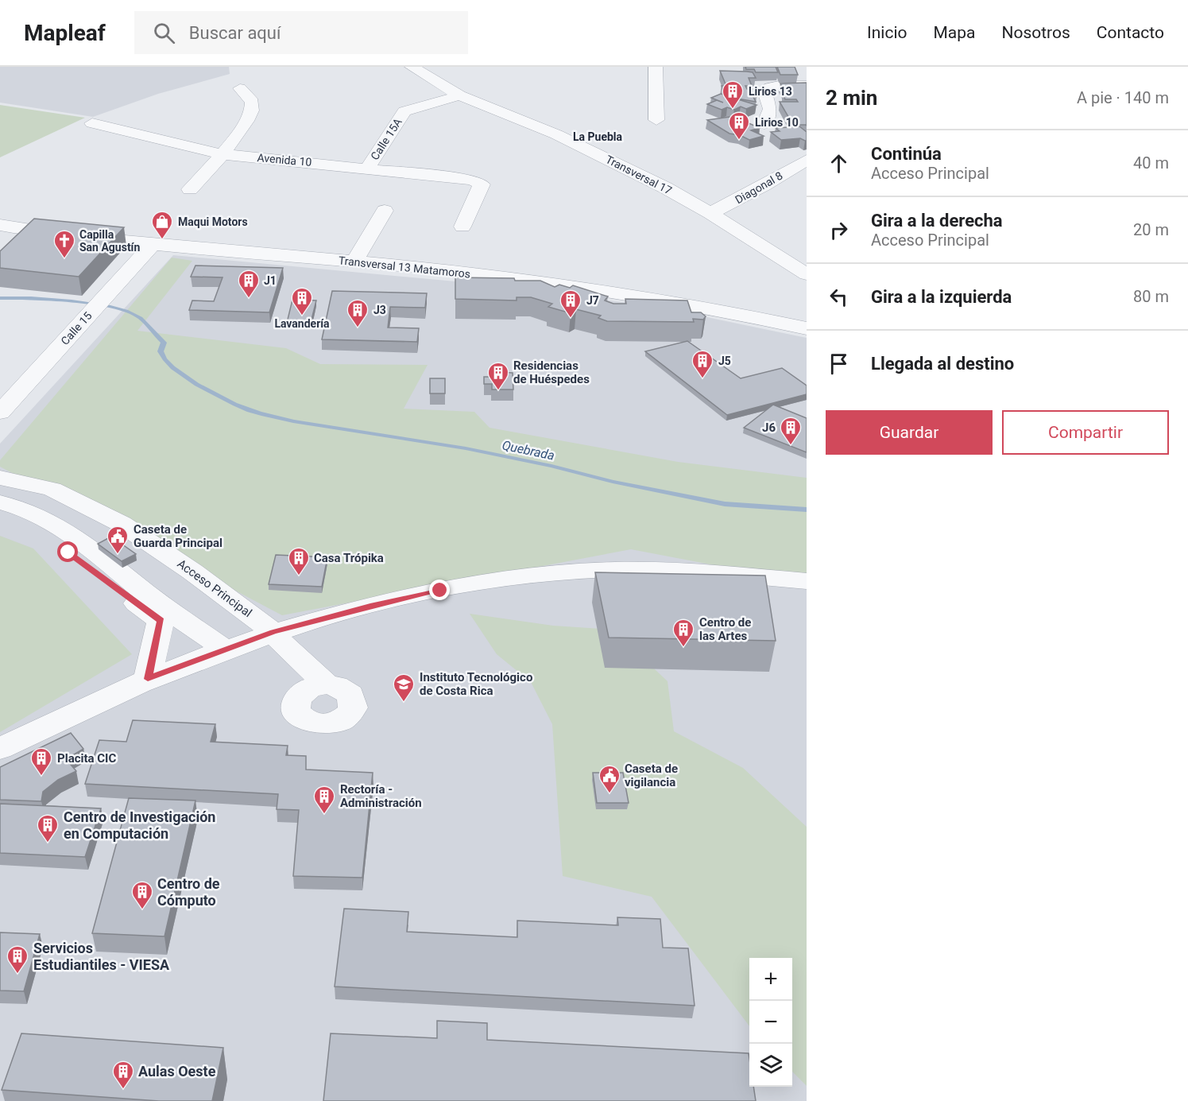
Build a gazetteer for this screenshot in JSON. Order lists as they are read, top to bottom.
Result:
{
  "streets": {
    "street": [
      "Calle 15A",
      "Avenida 10",
      "Transversal 17",
      "Diagonal 8",
      "Transversal 13 Matamoros",
      "Calle 15",
      "Acceso Principal"
    ]
  },
  "crossings": [
    ["Calle 15A", "Avenida 10"],
    ["Calle 15A", "Transversal 17"],
    ["Transversal 17", "Diagonal 8"],
    ["Transversal 13 Matamoros", "Calle 15"]
  ],
  "districts": ["La Puebla"],
  "water": ["Quebrada"],
  "places": {
    "building": [
      "Lirios 13",
      "Lirios 10",
      "J1",
      "Lavandería",
      "J7",
      "J3",
      "J5",
      "Residencias de Huéspedes",
      "J6",
      "Casa Trópika",
      "Centro de las Artes",
      "Placita CIC",
      "Rectoría - Administración",
      "Centro de Investigación en Computación",
      "Centro de Cómputo",
      "Servicios Estudiantiles - VIESA",
      "Aulas Oeste"
    ],
    "shop": ["Maqui Motors"],
    "church": ["Capilla San Agustín"],
    "public building": ["Caseta de Guarda Principal", "Caseta de vigilancia"],
    "school or university": ["Instituto Tecnológico de Costa Rica"]
  },
  "page": {
    "header": "Mapleaf",
    "search": "Buscar aquí",
    "nav": [
      "Inicio",
      "Mapa",
      "Nosotros",
      "Contacto"
    ],
    "heading": ["2 min", "A pie · 140 m"],
    "list": [
      ["Continúa", "Acceso Principal", "40 m"],
      ["Gira a la derecha", "Acceso Principal", "20 m"],
      ["Gira a la izquierda", "80 m"],
      "Llegada al destino"
    ],
    "buttons": ["Guardar", "Compartir"],
    "map_buttons": ["+", "−"]
  }
}
